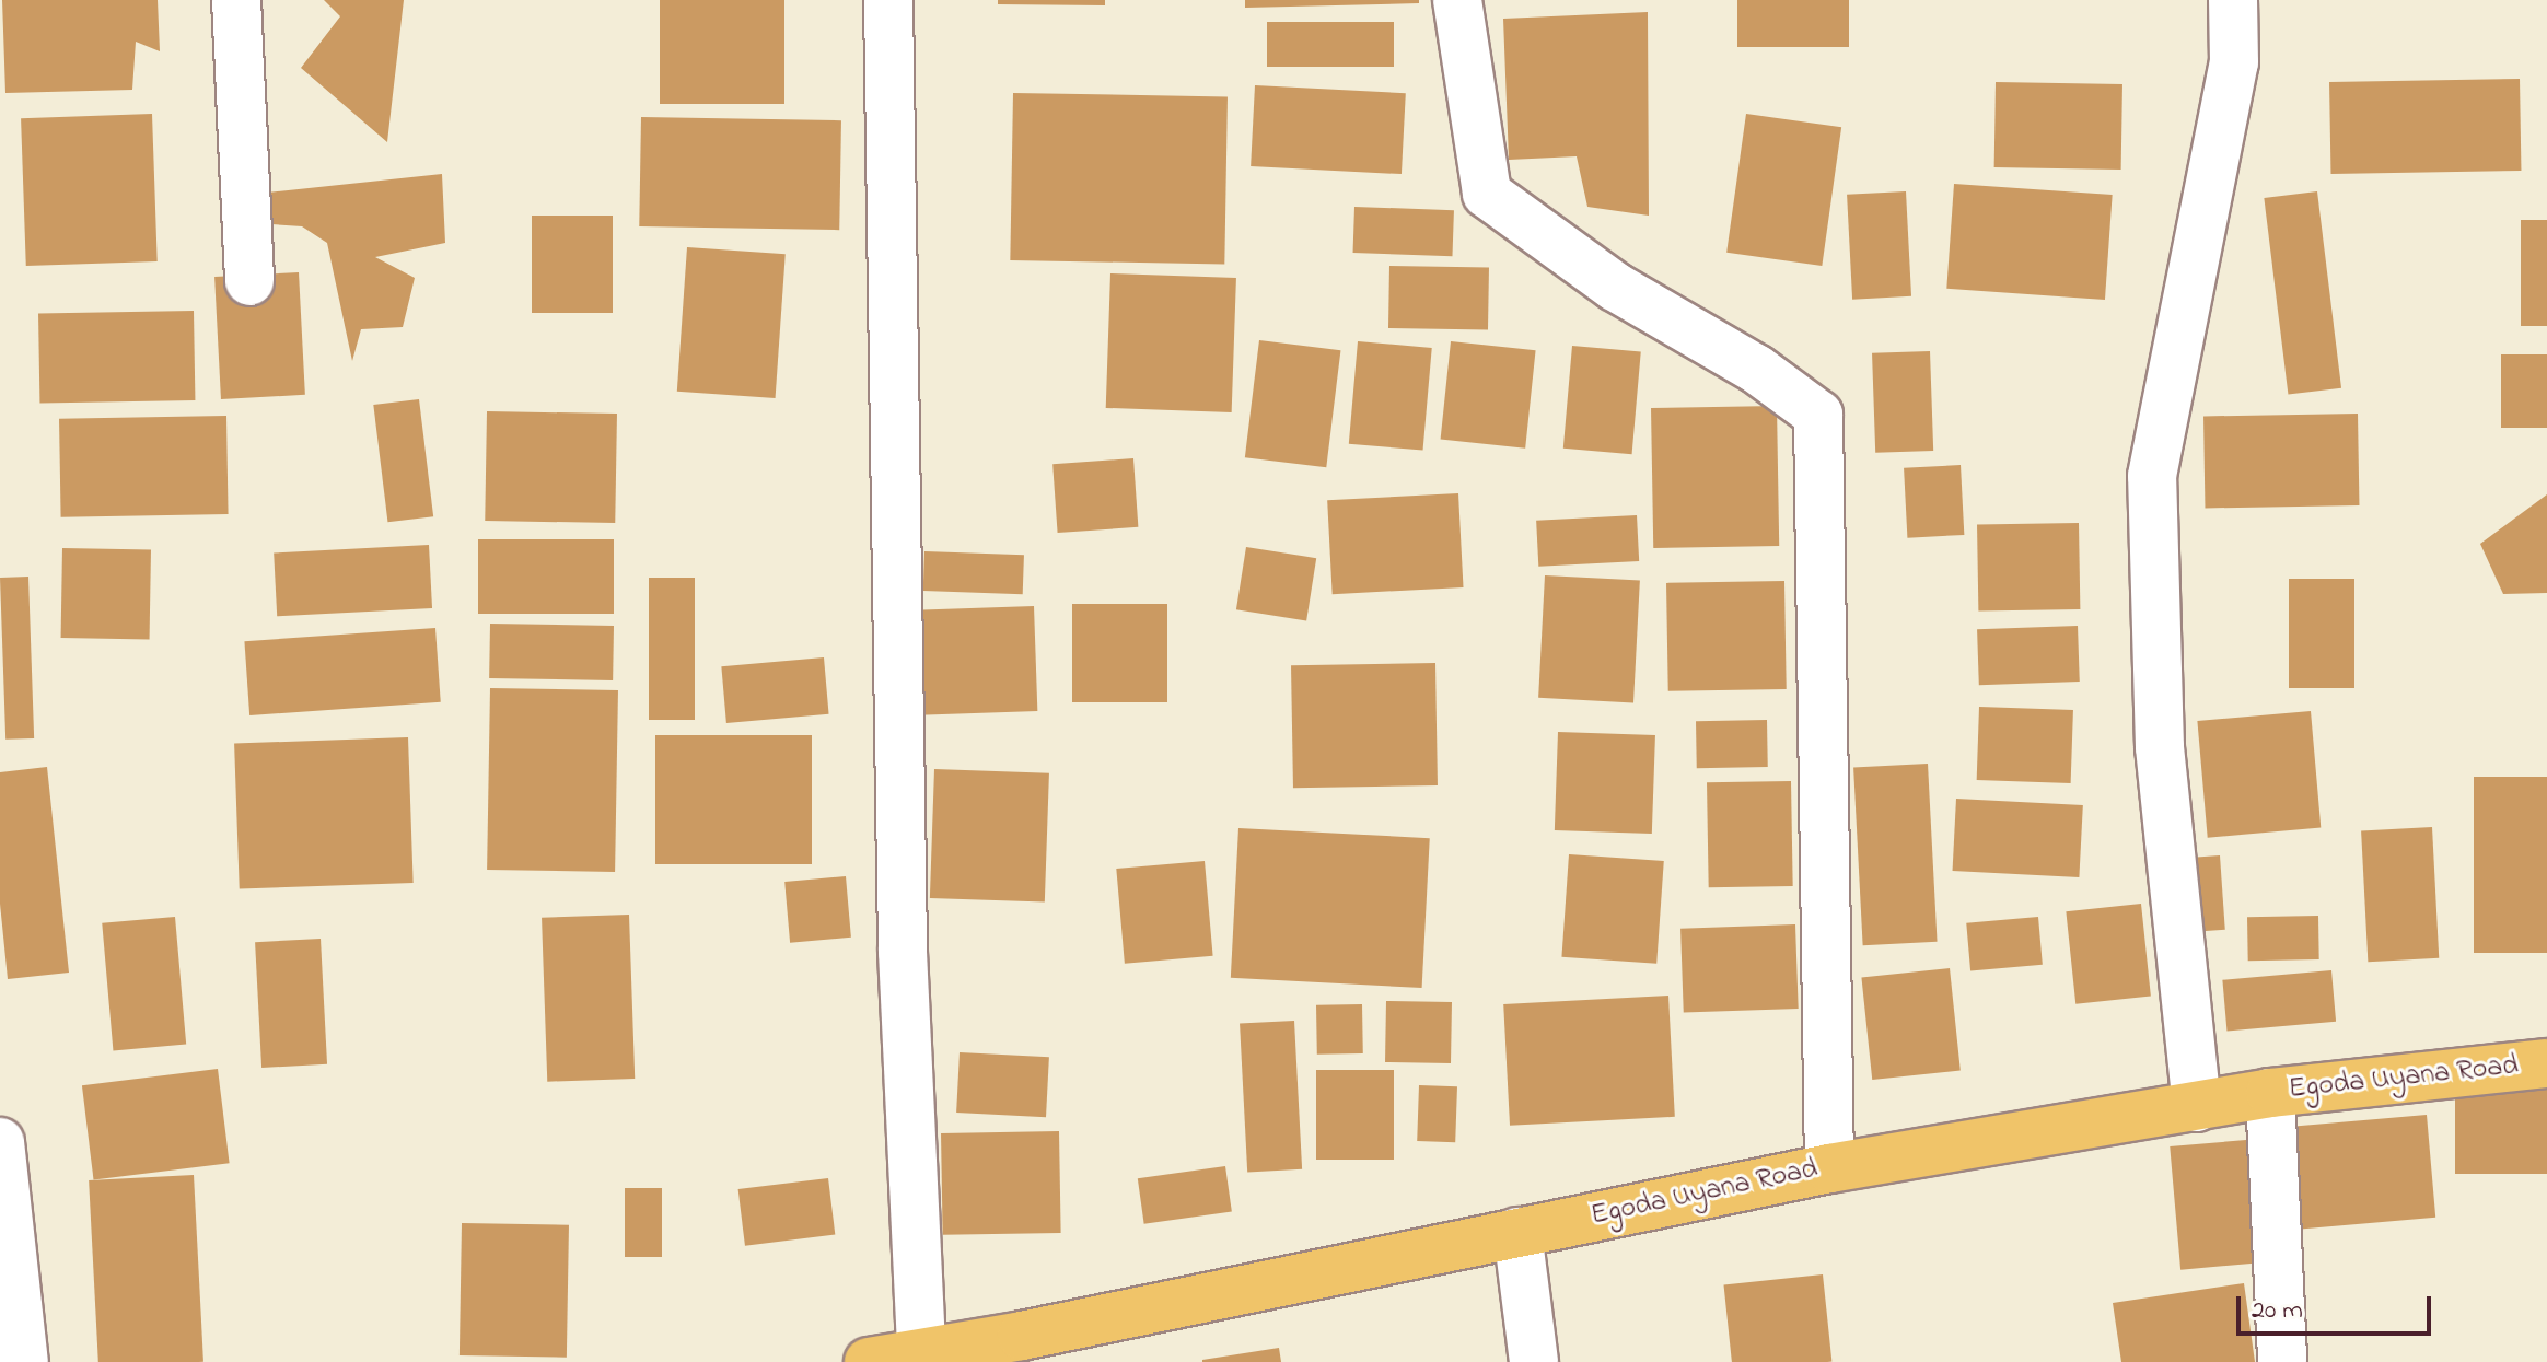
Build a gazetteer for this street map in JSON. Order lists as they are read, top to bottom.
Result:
{
  "streets": {
    "main road": ["Egoda Uyana Road"]
  },
  "scale_bar": "20 m"
}
